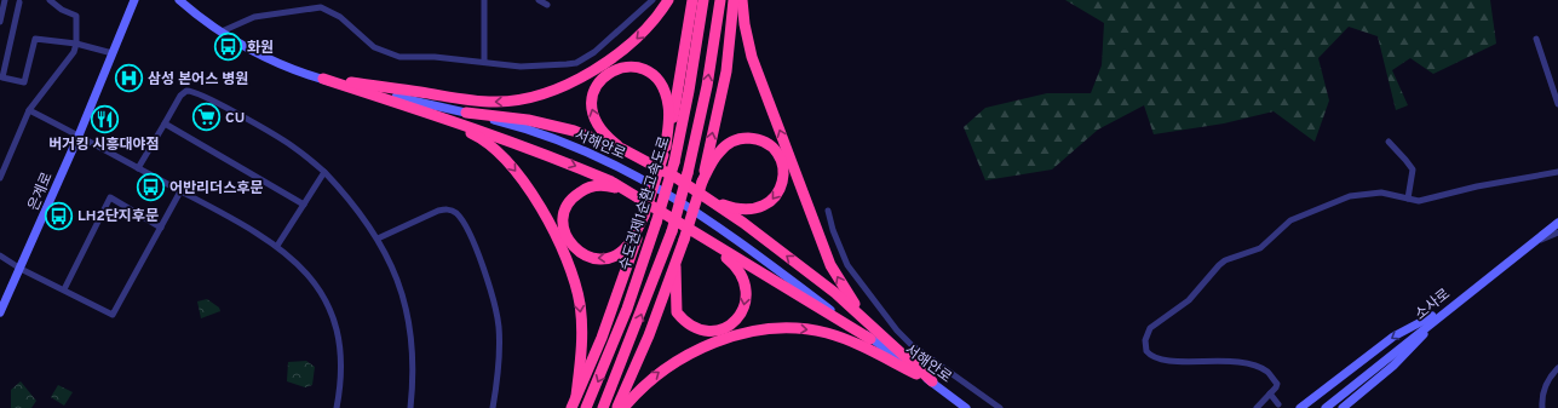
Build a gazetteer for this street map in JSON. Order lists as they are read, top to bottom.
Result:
{
  "streets": {
    "highway": ["수도권제1순환고속도로"],
    "street": ["서해안로", "은계로", "소사로"]
  },
  "places": {
    "bus stop": ["화원", "어반리더스후문", "LH2단지후문"],
    "hospital": ["삼성 본어스 병원"],
    "supermarket": ["CU"],
    "restaurant": ["버거킹 시흥대야점"]
  }
}
